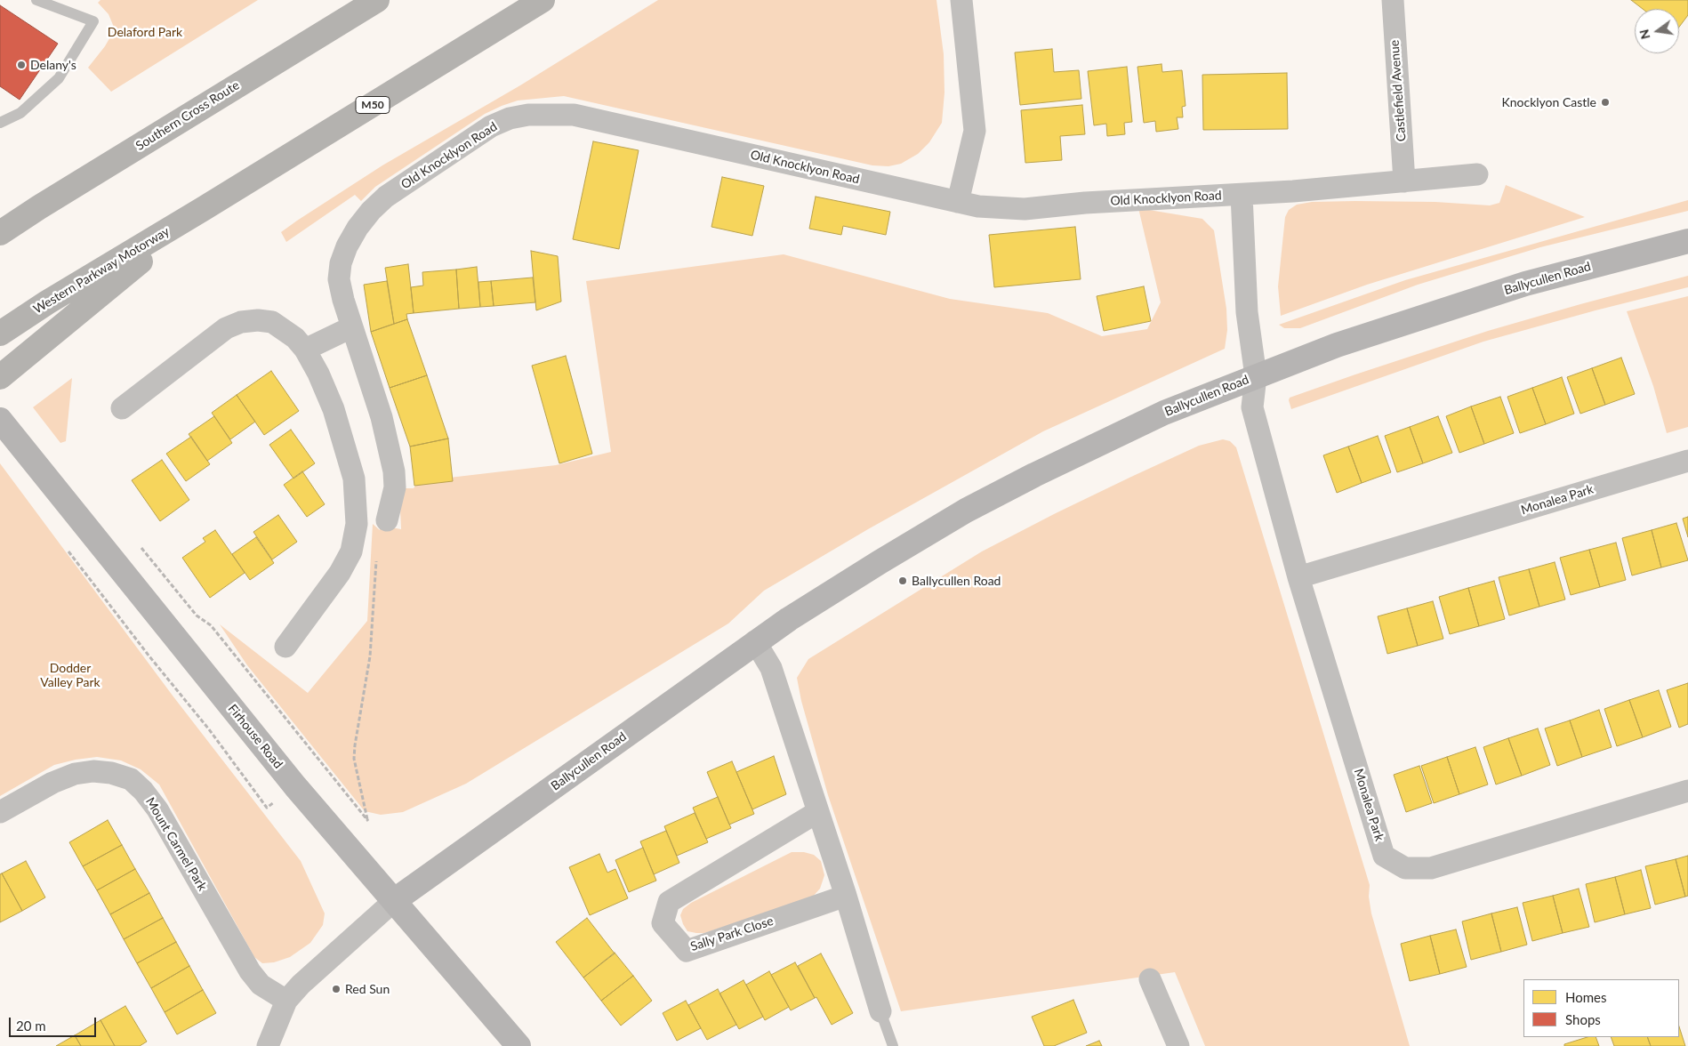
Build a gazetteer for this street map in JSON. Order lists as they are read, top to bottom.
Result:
{
  "streets": {
    "highway": ["M50", "Southern Cross Route", "Western Parkway Motorway"],
    "street": [
      "Castlefield Avenue",
      "Old Knocklyon Road",
      "Ballycullen Road",
      "Monalea Park",
      "Firhouse Road",
      "Mount Carmel Park",
      "Sally Park Close"
    ]
  },
  "crossings": [
    ["Castlefield Avenue", "Old Knocklyon Road"],
    ["M50", "Western Parkway Motorway"],
    ["Old Knocklyon Road", "Monalea Park"],
    ["Ballycullen Road", "Monalea Park"],
    ["Ballycullen Road", "Firhouse Road"]
  ],
  "parks": ["Delaford Park", "Dodder Valley Park"],
  "places": [
    "Delany's",
    "Knocklyon Castle",
    "Ballycullen Road",
    "Red Sun"
  ],
  "legend": ["Homes", "Shops"],
  "scale_bar": "20 m",
  "north": "left"
}
